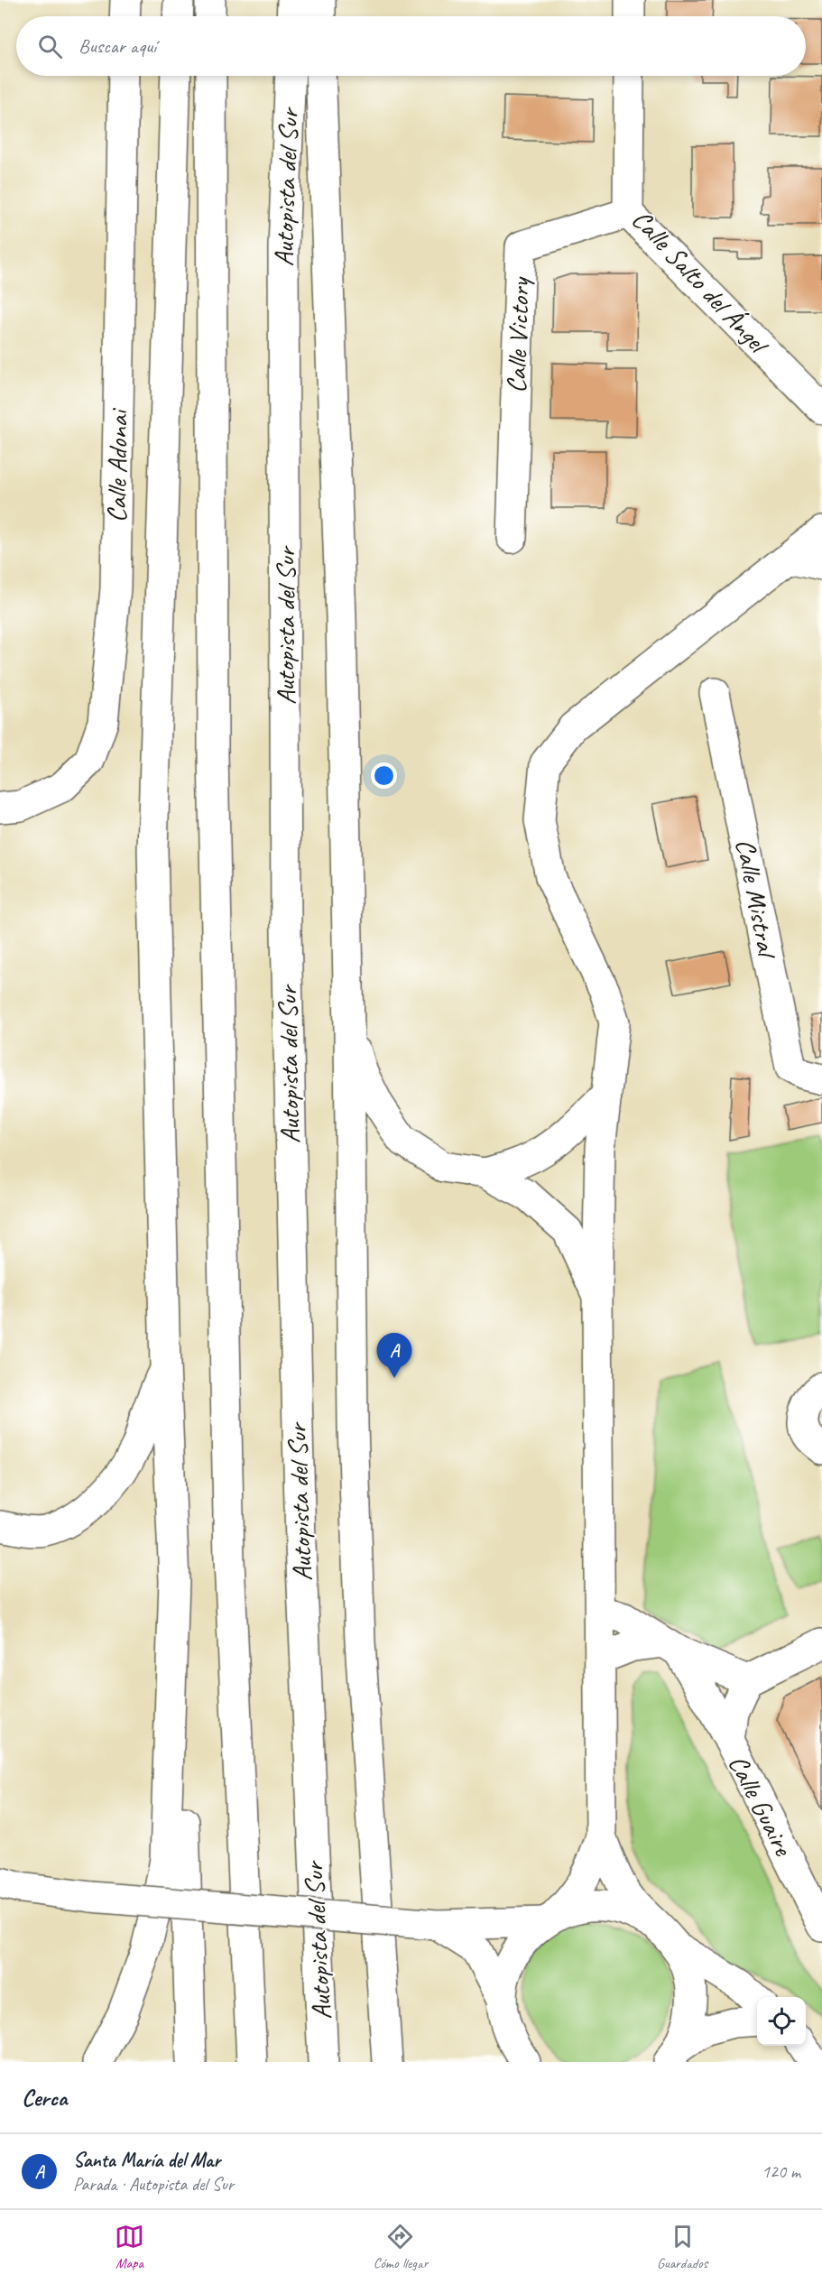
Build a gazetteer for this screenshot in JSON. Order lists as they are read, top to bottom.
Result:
{
  "streets": {
    "main road": [
      "Autopista del Sur",
      "Calle Salto del Ángel",
      "Calle Victory",
      "Calle Adonai",
      "Calle Mistral",
      "Calle Guaire"
    ]
  },
  "crossings": [
    ["Calle Salto del Ángel", "Calle Victory"]
  ],
  "page": {
    "search": "Buscar aquí",
    "pins": "A",
    "heading": "Cerca",
    "list": [
      {
        "mark": "A",
        "name": "Santa María del Mar",
        "note": "Parada · Autopista del Sur",
        "value": "120 m"
      }
    ],
    "nav": ["Mapa", "Cómo llegar", "Guardados"]
  }
}
